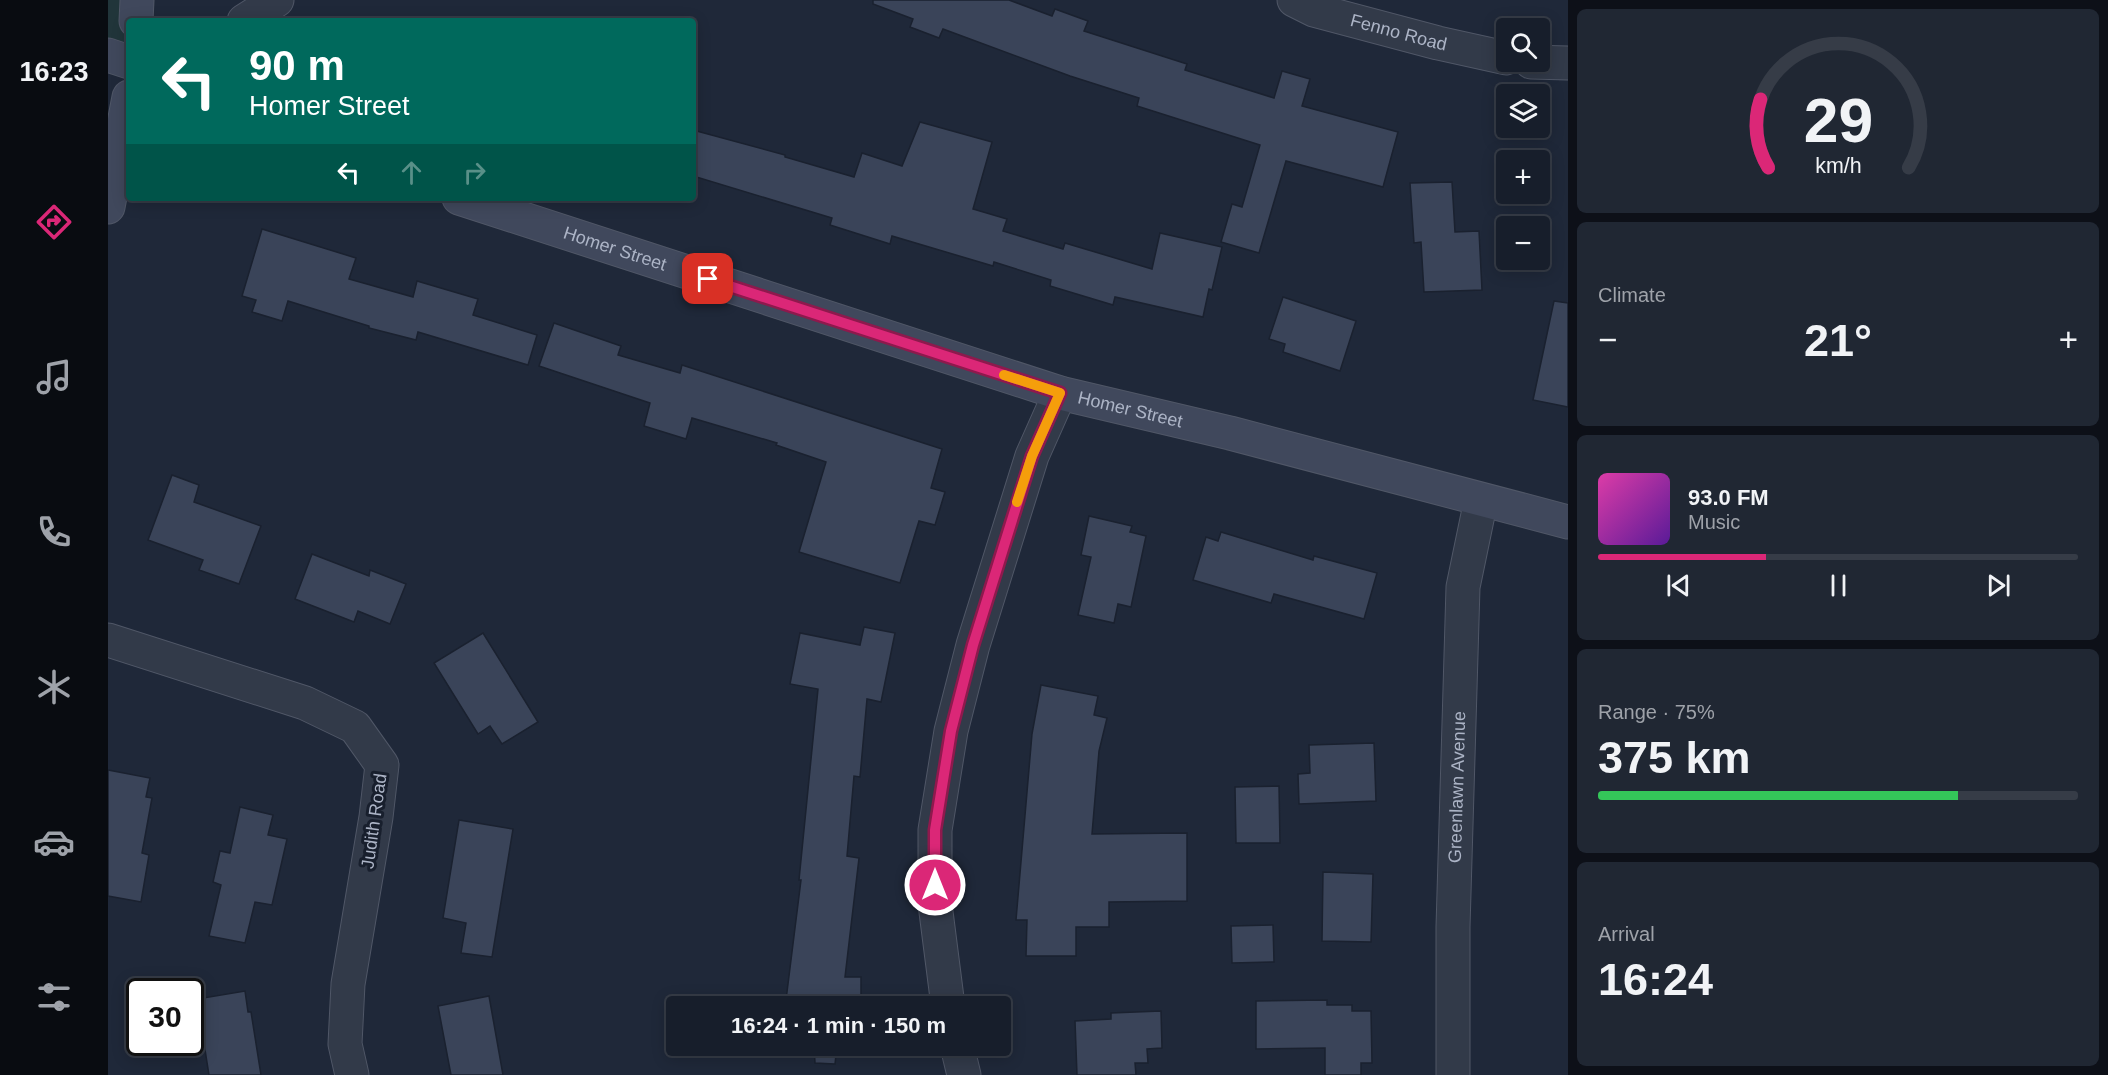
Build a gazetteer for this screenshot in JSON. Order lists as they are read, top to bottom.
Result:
{
  "streets": {
    "street": [
      "Fenno Road",
      "Homer Street",
      "Greenlawn Avenue",
      "Judith Road"
    ]
  },
  "crossings": [
    ["Homer Street", "Greenlawn Avenue"]
  ],
  "page": {
    "tabs": "16:23",
    "map_buttons": ["+", "−"],
    "turn": ["90 m", "Homer Street"],
    "tile": [
      "Climate",
      ["Range · 75%", "375 km"],
      ["Arrival", "16:24"]
    ],
    "heat": ["−", "21°", "+"],
    "song": ["93.0 FM", "Music"],
    "limit": "30",
    "trip": "16:24 · 1 min · 150 m",
    "gauge": ["29", "km/h"]
  }
}
